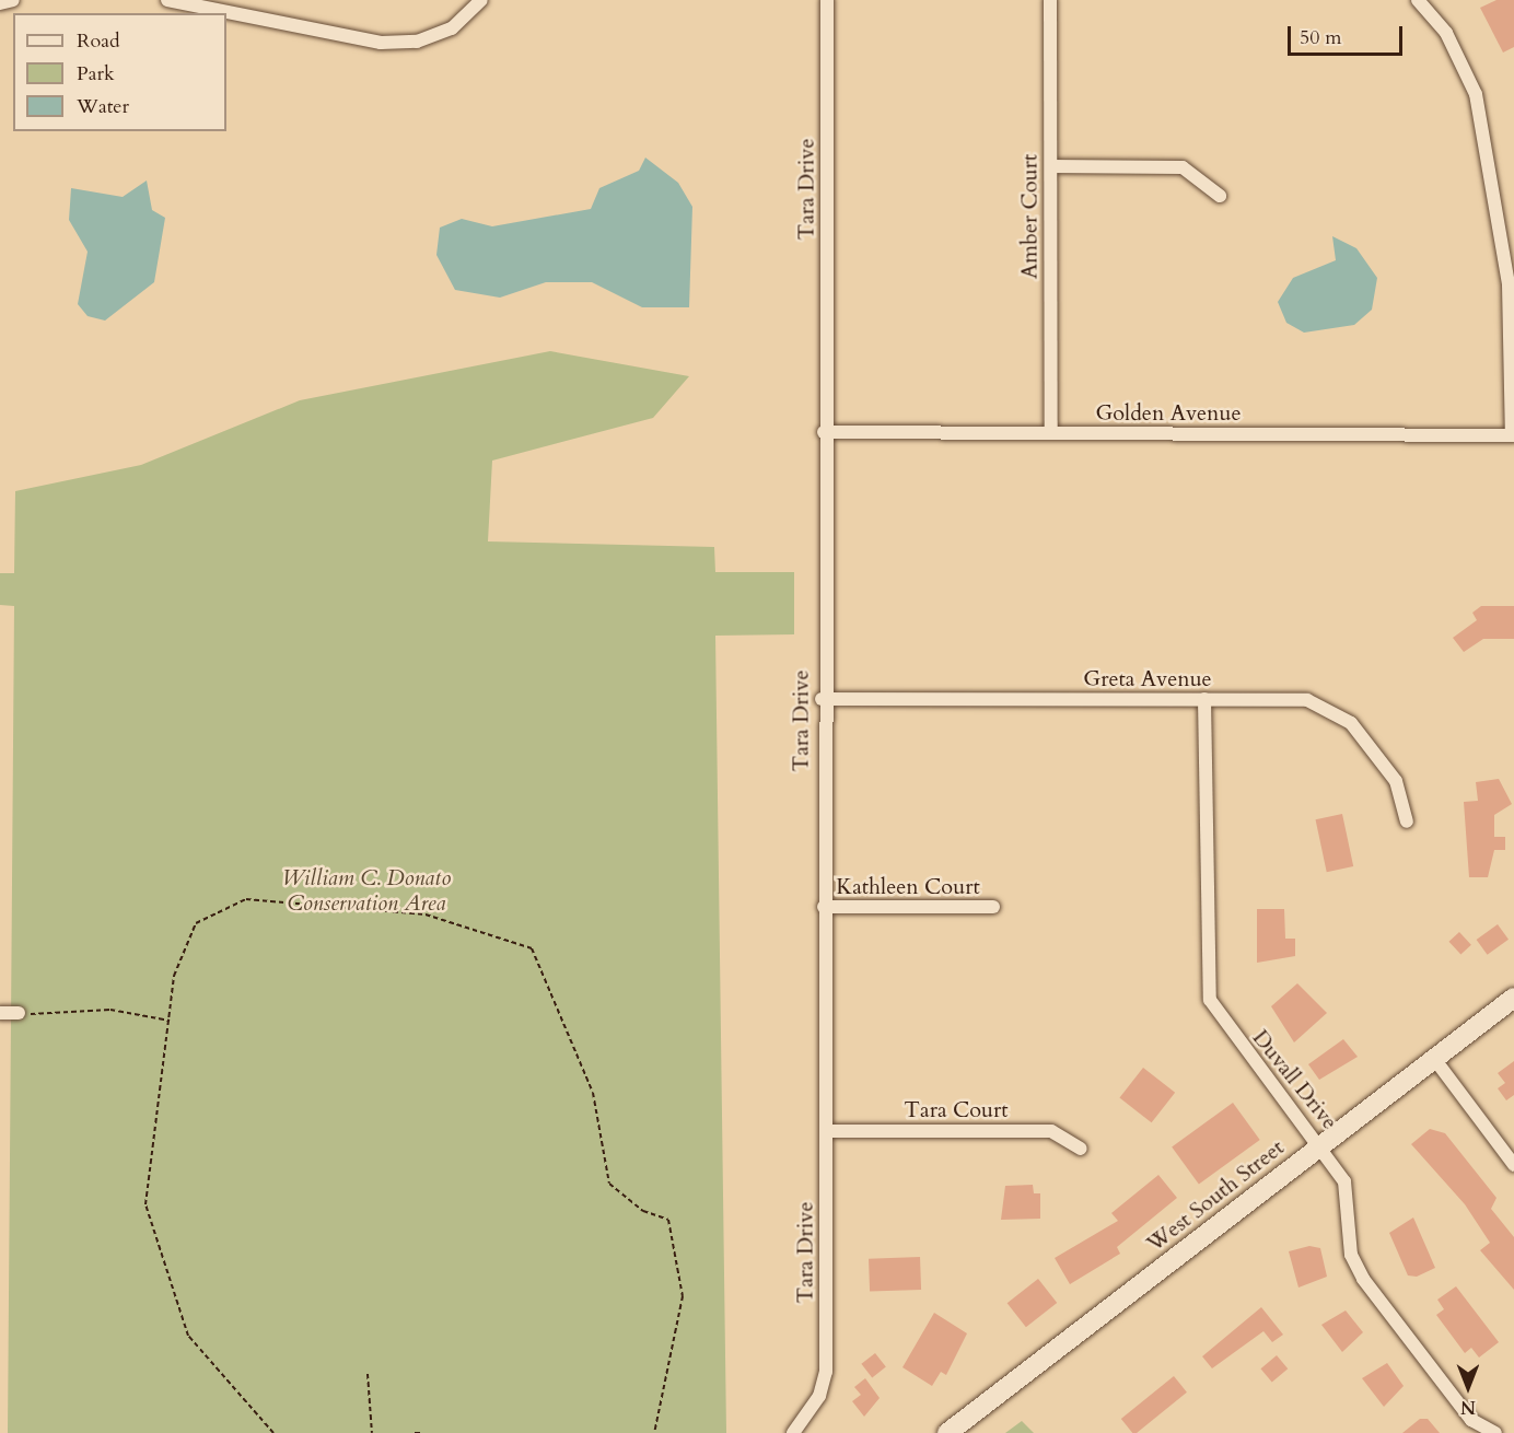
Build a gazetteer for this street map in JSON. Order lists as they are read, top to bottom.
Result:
{
  "streets": {
    "street": [
      "Tara Drive",
      "Amber Court",
      "Golden Avenue",
      "Greta Avenue",
      "Kathleen Court",
      "Duvall Drive",
      "Tara Court",
      "West South Street"
    ]
  },
  "crossings": [
    ["Tara Drive", "Golden Avenue"],
    ["Tara Drive", "Greta Avenue"],
    ["Tara Drive", "Kathleen Court"],
    ["Tara Drive", "Tara Court"],
    ["Amber Court", "Golden Avenue"],
    ["Greta Avenue", "Duvall Drive"],
    ["Duvall Drive", "West South Street"]
  ],
  "parks": ["William C. Donato Conservation Area"],
  "legend": ["Road", "Park", "Water"],
  "scale_bar": "50 m",
  "north": "bottom"
}
